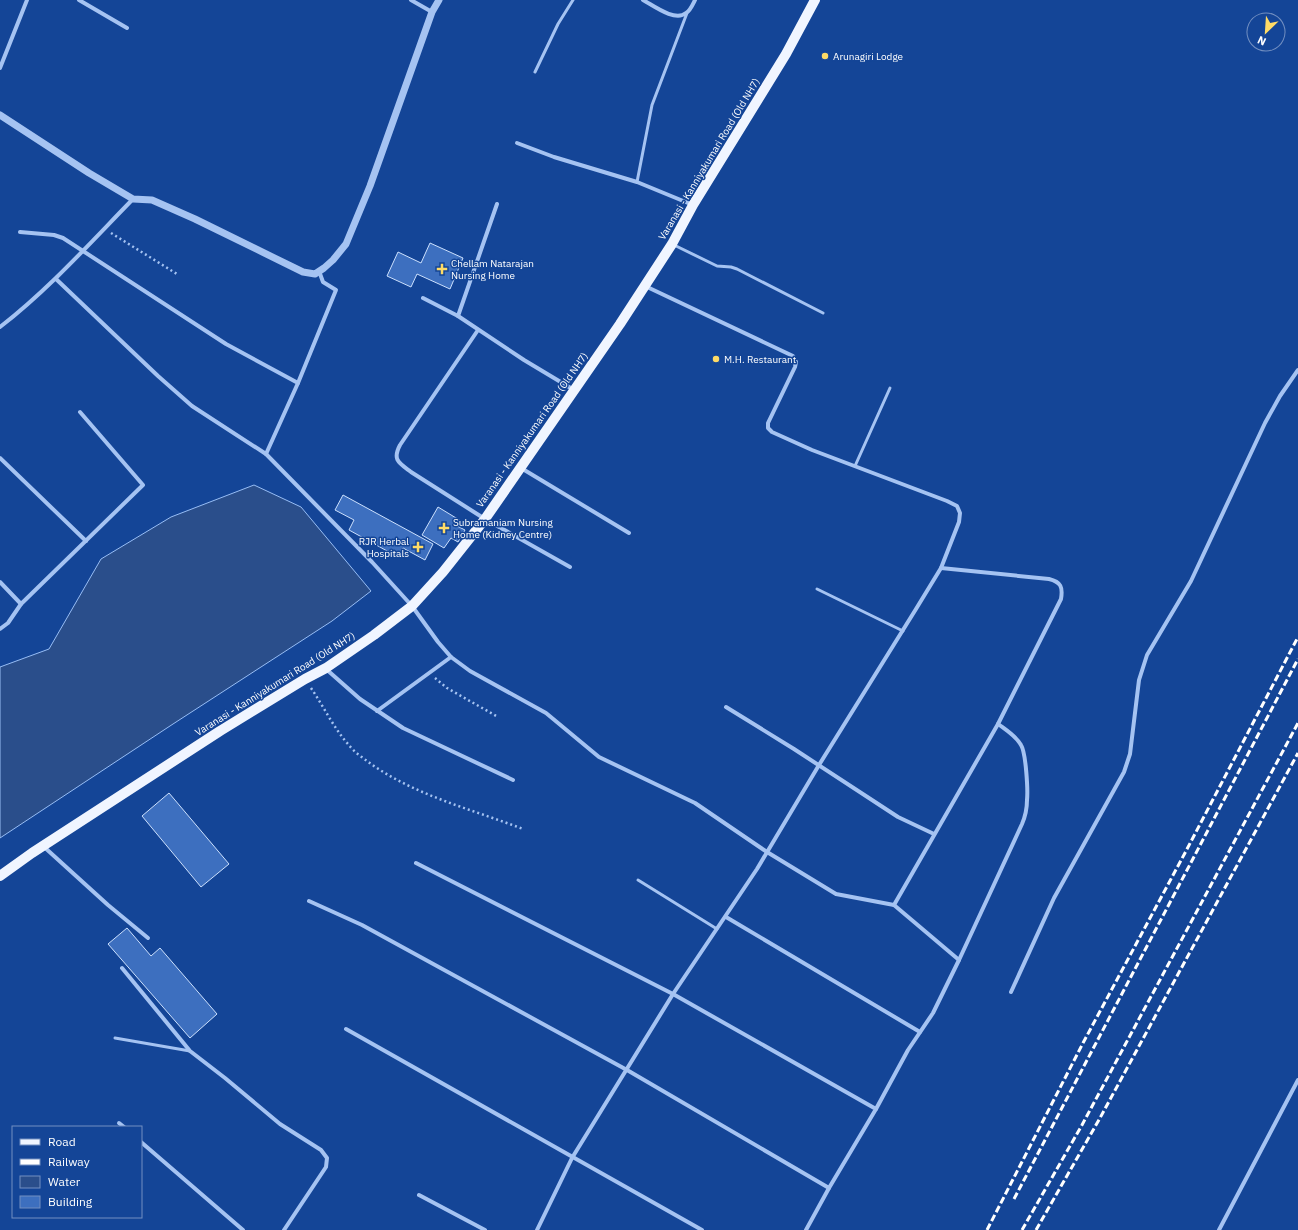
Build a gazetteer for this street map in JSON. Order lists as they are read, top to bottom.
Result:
{
  "streets": {
    "main road": ["Varanasi - Kanniyakumari Road (Old NH7)"]
  },
  "places": {
    "other": ["Arunagiri Lodge", "M.H. Restaurant"],
    "health": ["Chellam Natarajan Nursing Home", "Subramaniam Nursing Home (Kidney Centre)", "RJR Herbal Hospitals"]
  },
  "legend": [
    "Road",
    "Railway",
    "Water",
    "Building"
  ],
  "north": "bottom left"
}
